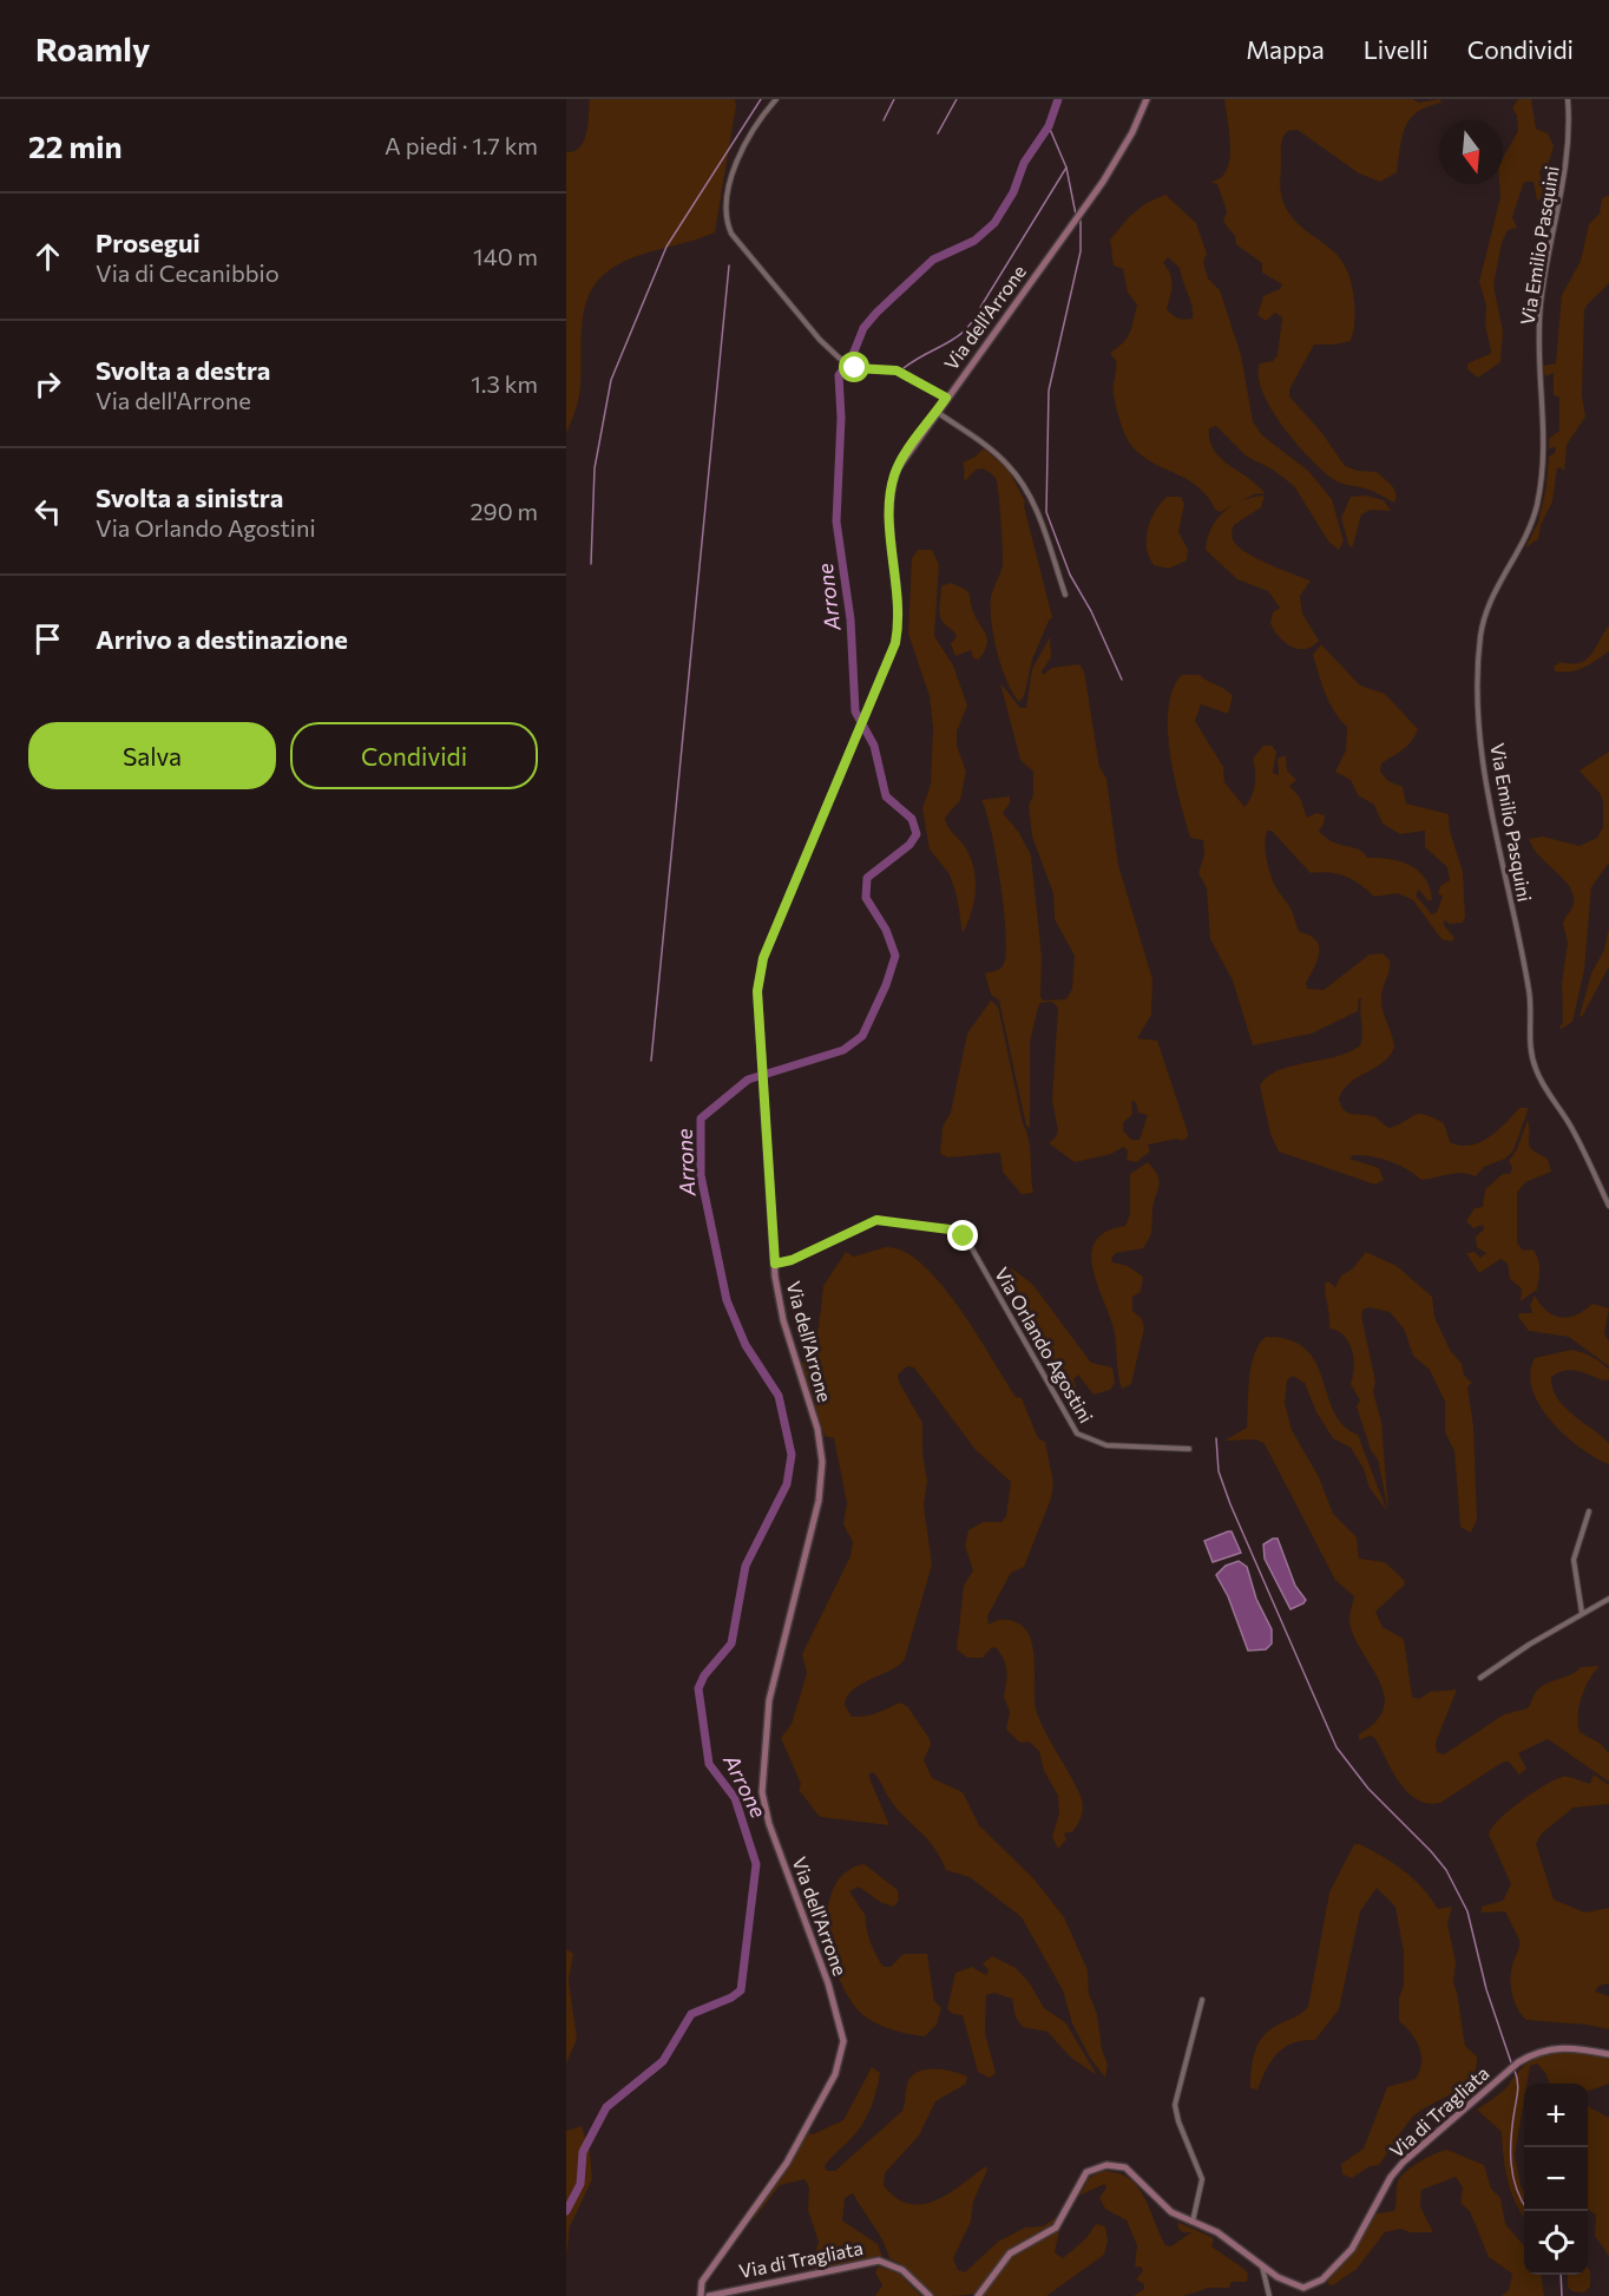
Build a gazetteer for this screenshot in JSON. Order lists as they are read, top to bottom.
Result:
{
  "streets": {
    "street": [
      "Via Emilio Pasquini",
      "Via dell'Arrone",
      "Via Orlando Agostini",
      "Via di Tragliata"
    ]
  },
  "crossings": [
    ["Via dell'Arrone", "Via Orlando Agostini"]
  ],
  "water": ["Arrone"],
  "north": "bottom",
  "page": {
    "header": "Roamly",
    "nav": ["Mappa", "Livelli", "Condividi"],
    "heading": ["22 min", "A piedi · 1.7 km"],
    "list": [
      ["Prosegui", "Via di Cecanibbio", "140 m"],
      ["Svolta a destra", "Via dell'Arrone", "1.3 km"],
      ["Svolta a sinistra", "Via Orlando Agostini", "290 m"],
      "Arrivo a destinazione"
    ],
    "buttons": ["Salva", "Condividi"],
    "map_buttons": ["+", "−"]
  }
}
